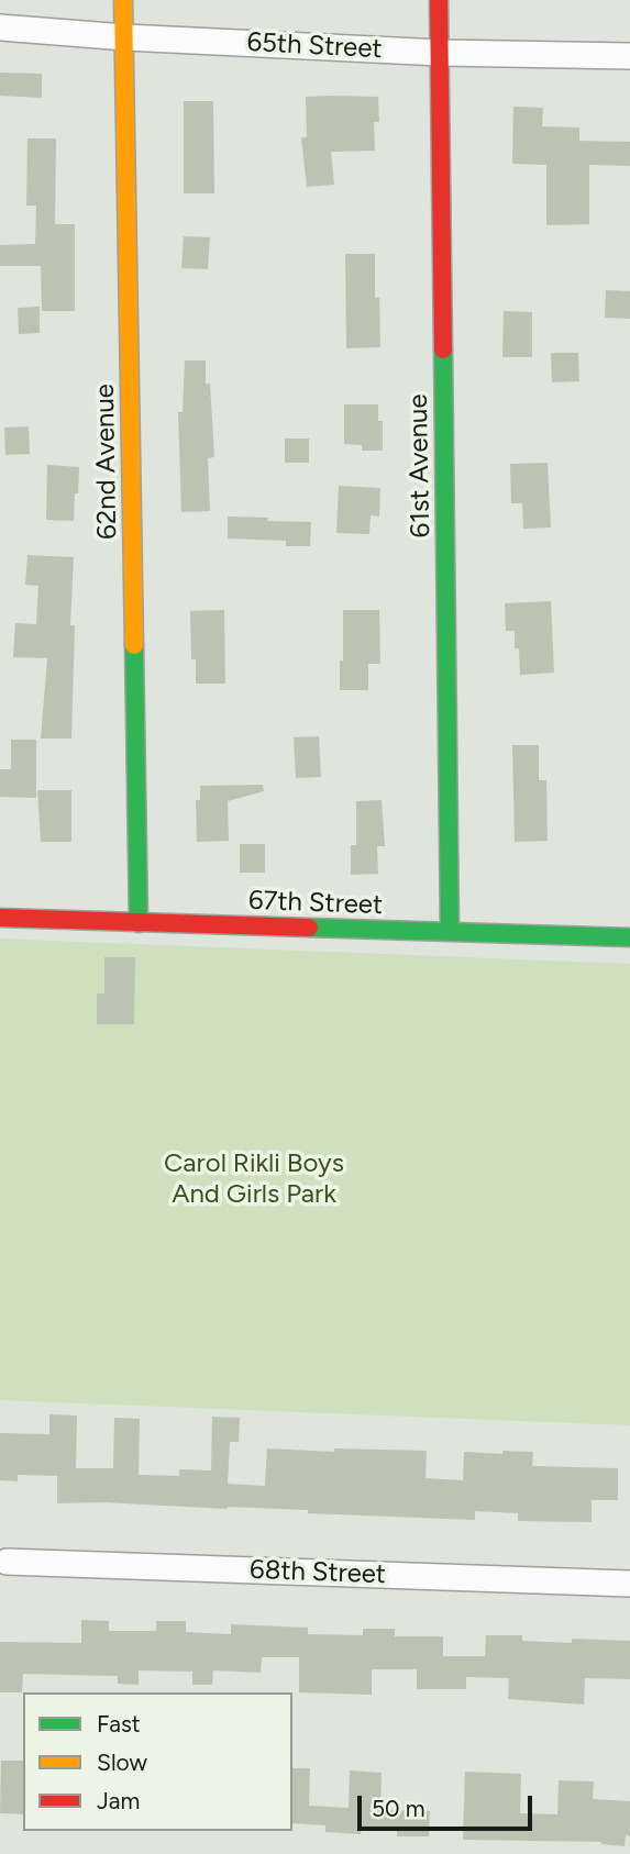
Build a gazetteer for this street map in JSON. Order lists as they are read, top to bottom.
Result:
{
  "streets": {
    "street": [
      "65th Street",
      "62nd Avenue",
      "61st Avenue",
      "67th Street",
      "68th Street"
    ]
  },
  "crossings": [
    ["65th Street", "62nd Avenue"],
    ["65th Street", "61st Avenue"],
    ["62nd Avenue", "67th Street"],
    ["61st Avenue", "67th Street"]
  ],
  "parks": ["Carol Rikli Boys And Girls Park"],
  "legend": ["Fast", "Slow", "Jam"],
  "scale_bar": "50 m"
}
